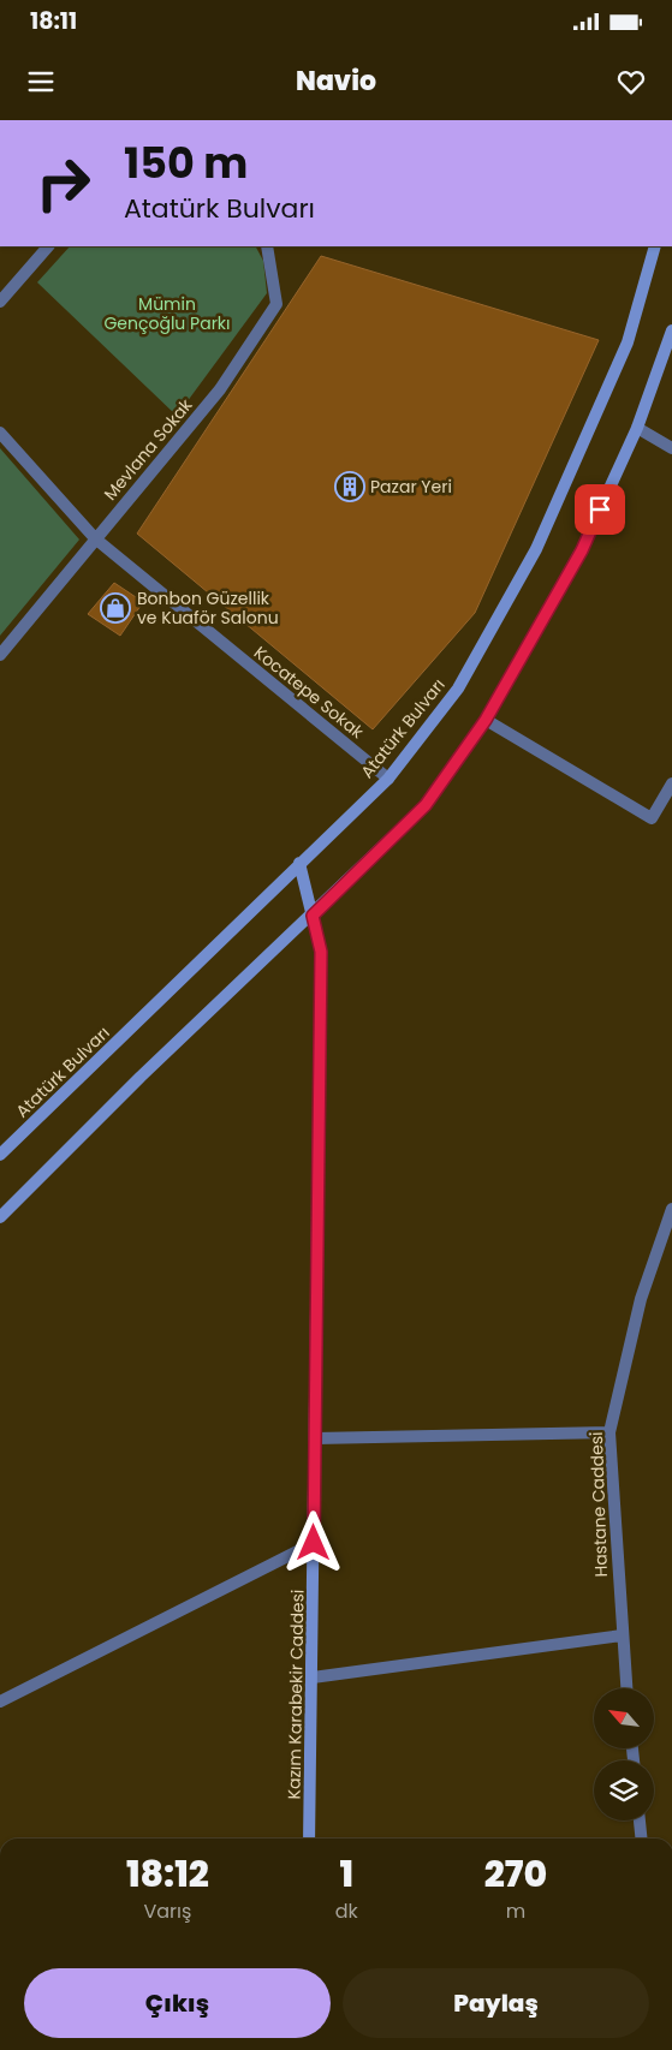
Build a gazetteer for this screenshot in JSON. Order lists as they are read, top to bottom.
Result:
{
  "streets": {
    "main road": ["Atatürk Bulvarı", "Kazım Karabekir Caddesi"],
    "street": ["Mevlana Sokak", "Kocatepe Sokak", "Hastane Caddesi"]
  },
  "crossings": [
    ["Mevlana Sokak", "Kocatepe Sokak"],
    ["Kocatepe Sokak", "Atatürk Bulvarı"],
    ["Atatürk Bulvarı", "Kazım Karabekir Caddesi"]
  ],
  "parks": ["Mümin Gençoğlu Parkı"],
  "places": {
    "building": ["Pazar Yeri"],
    "shop": ["Bonbon Güzellik ve Kuaför Salonu"]
  },
  "north": "top left",
  "page": {
    "status": "18:11",
    "header": "Navio",
    "turn": ["150 m", "Atatürk Bulvarı"],
    "eta": [
      "18:12",
      "Varış",
      "1",
      "dk",
      "270",
      "m"
    ],
    "buttons": ["Çıkış", "Paylaş"]
  }
}
